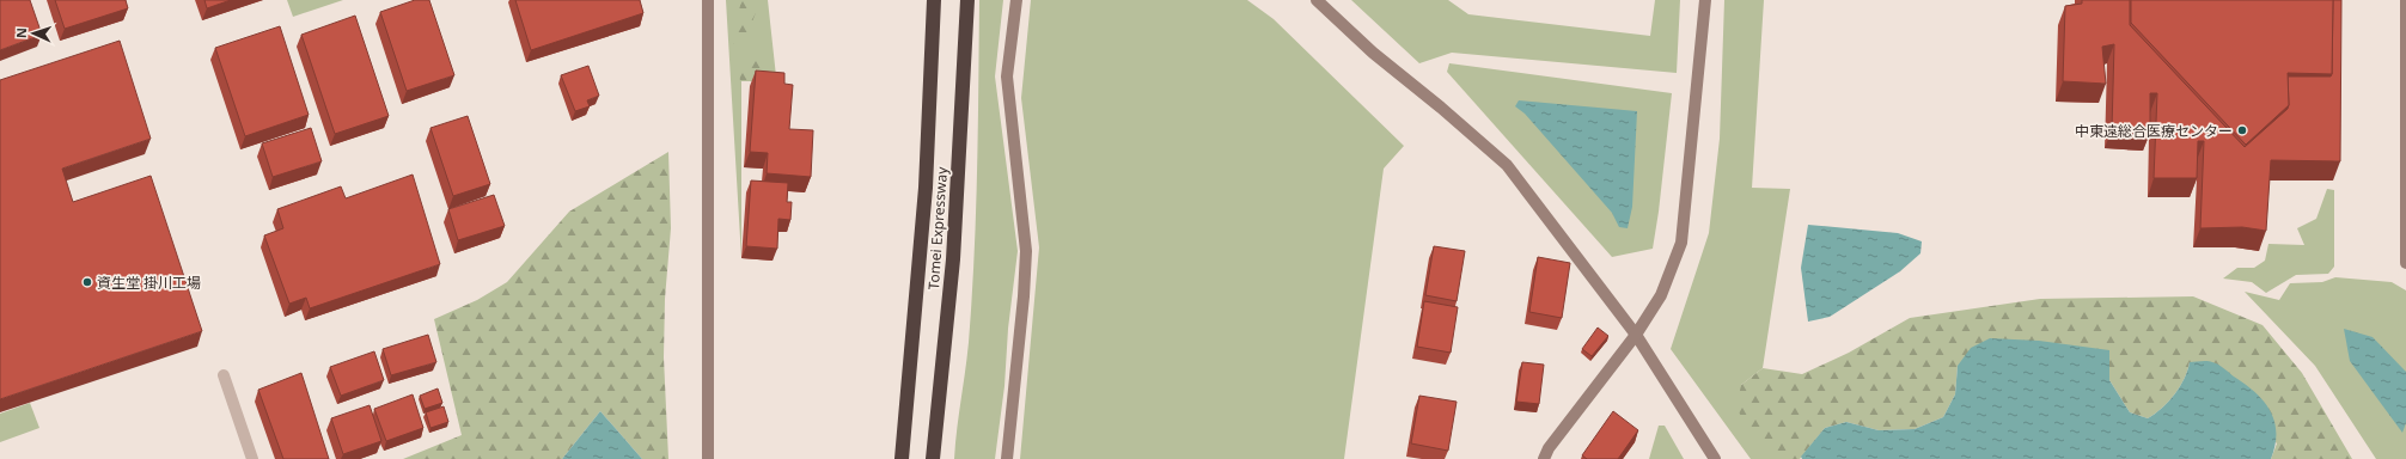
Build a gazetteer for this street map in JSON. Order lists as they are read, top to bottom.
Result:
{
  "streets": {
    "highway": ["Tomei Expressway"]
  },
  "places": ["中東遠総合医療センター", "資生堂 掛川工場"],
  "north": "left"
}
